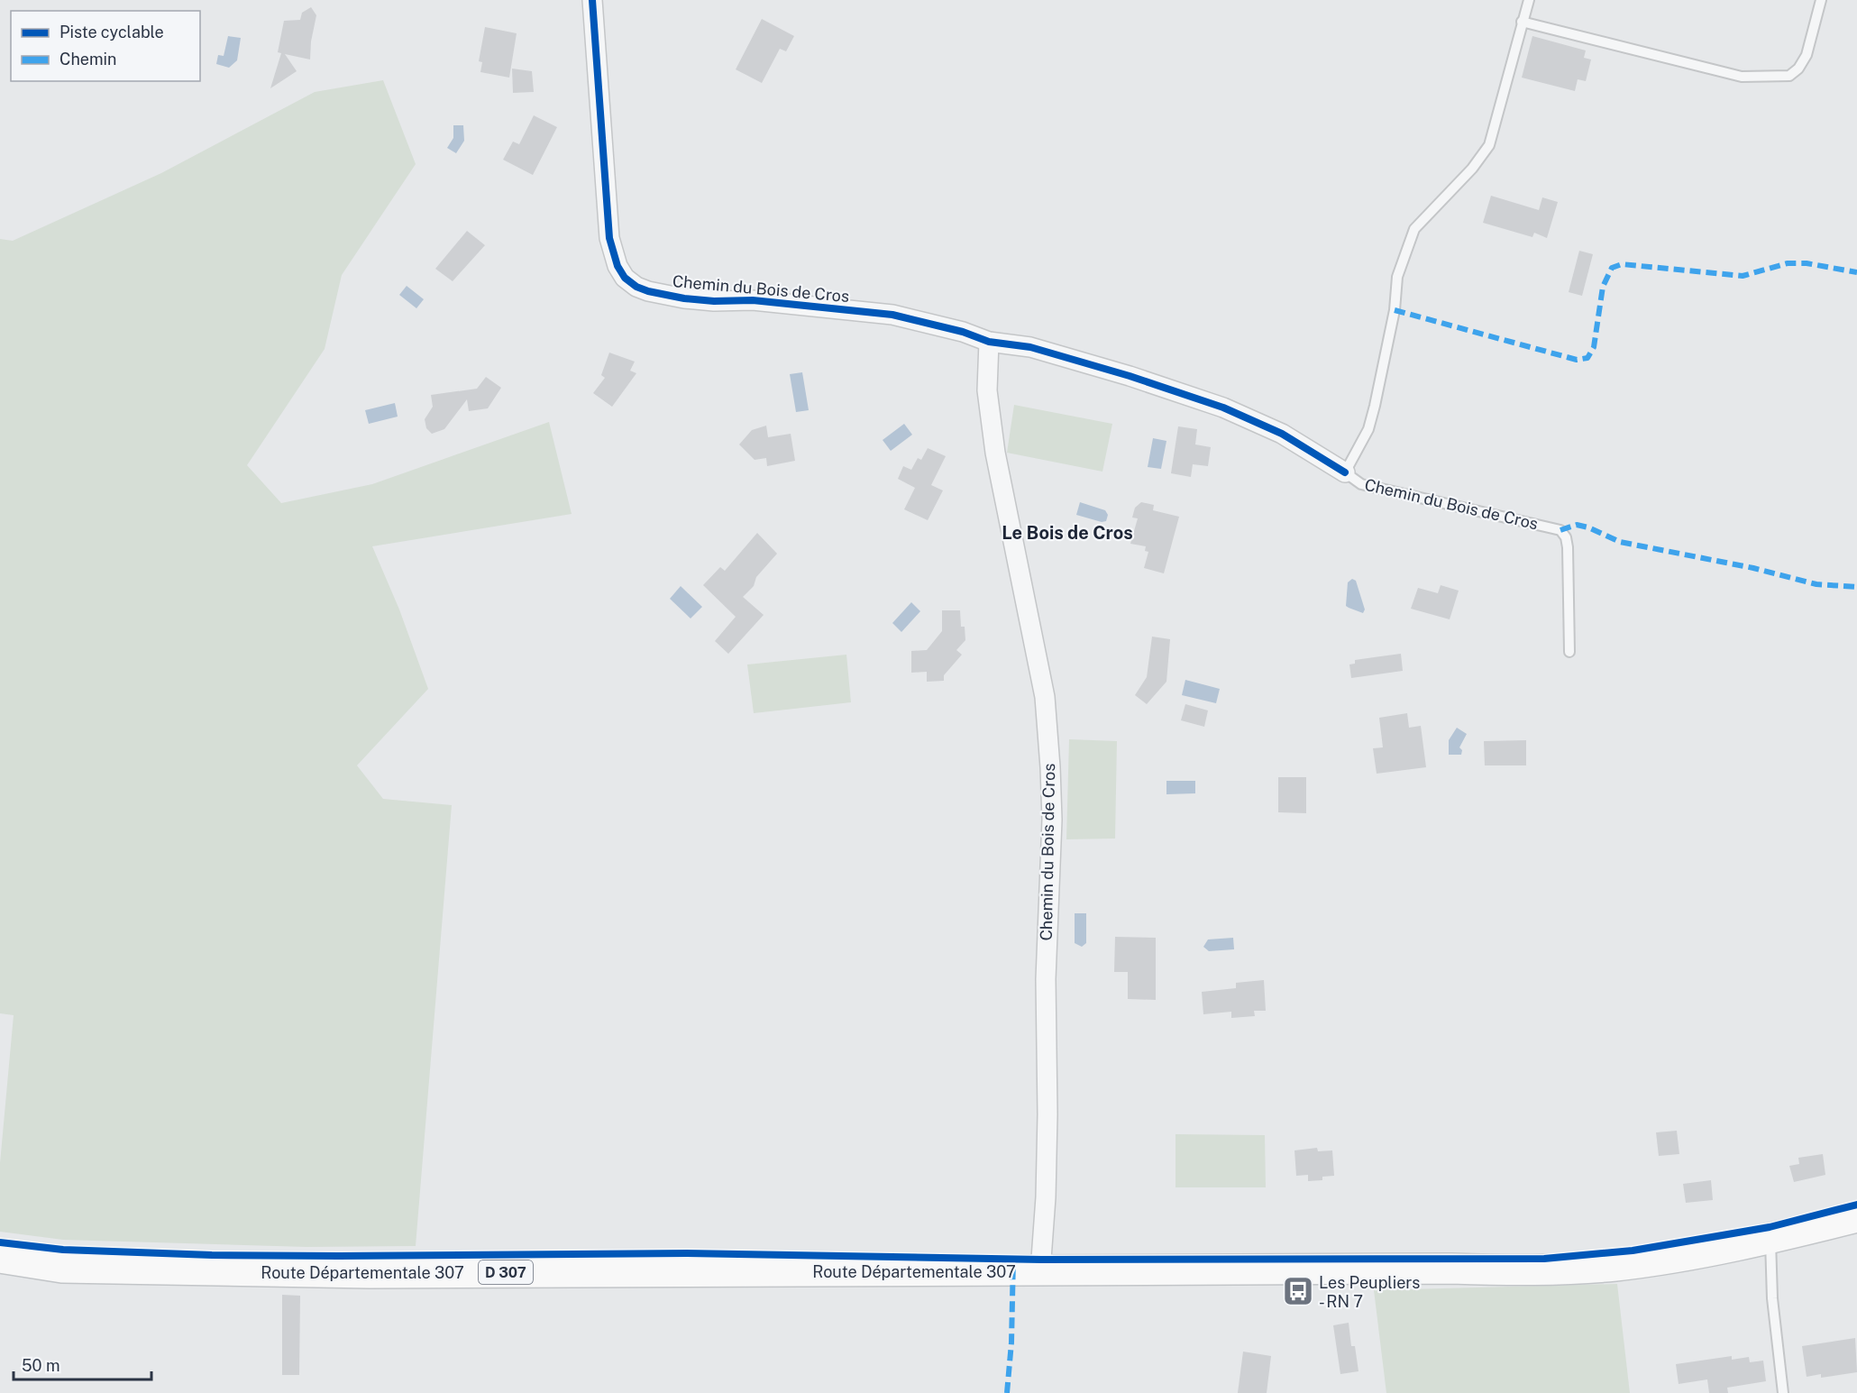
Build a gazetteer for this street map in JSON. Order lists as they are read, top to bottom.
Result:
{
  "streets": {
    "main road": ["Route Départementale 307", "D 307"],
    "street": ["Chemin du Bois de Cros"]
  },
  "crossings": [
    ["Chemin du Bois de Cros", "Route Départementale 307"]
  ],
  "districts": ["Le Bois de Cros"],
  "places": {
    "bus stop": ["Les Peupliers - RN 7"]
  },
  "legend": ["Piste cyclable", "Chemin"],
  "scale_bar": "50 m"
}
